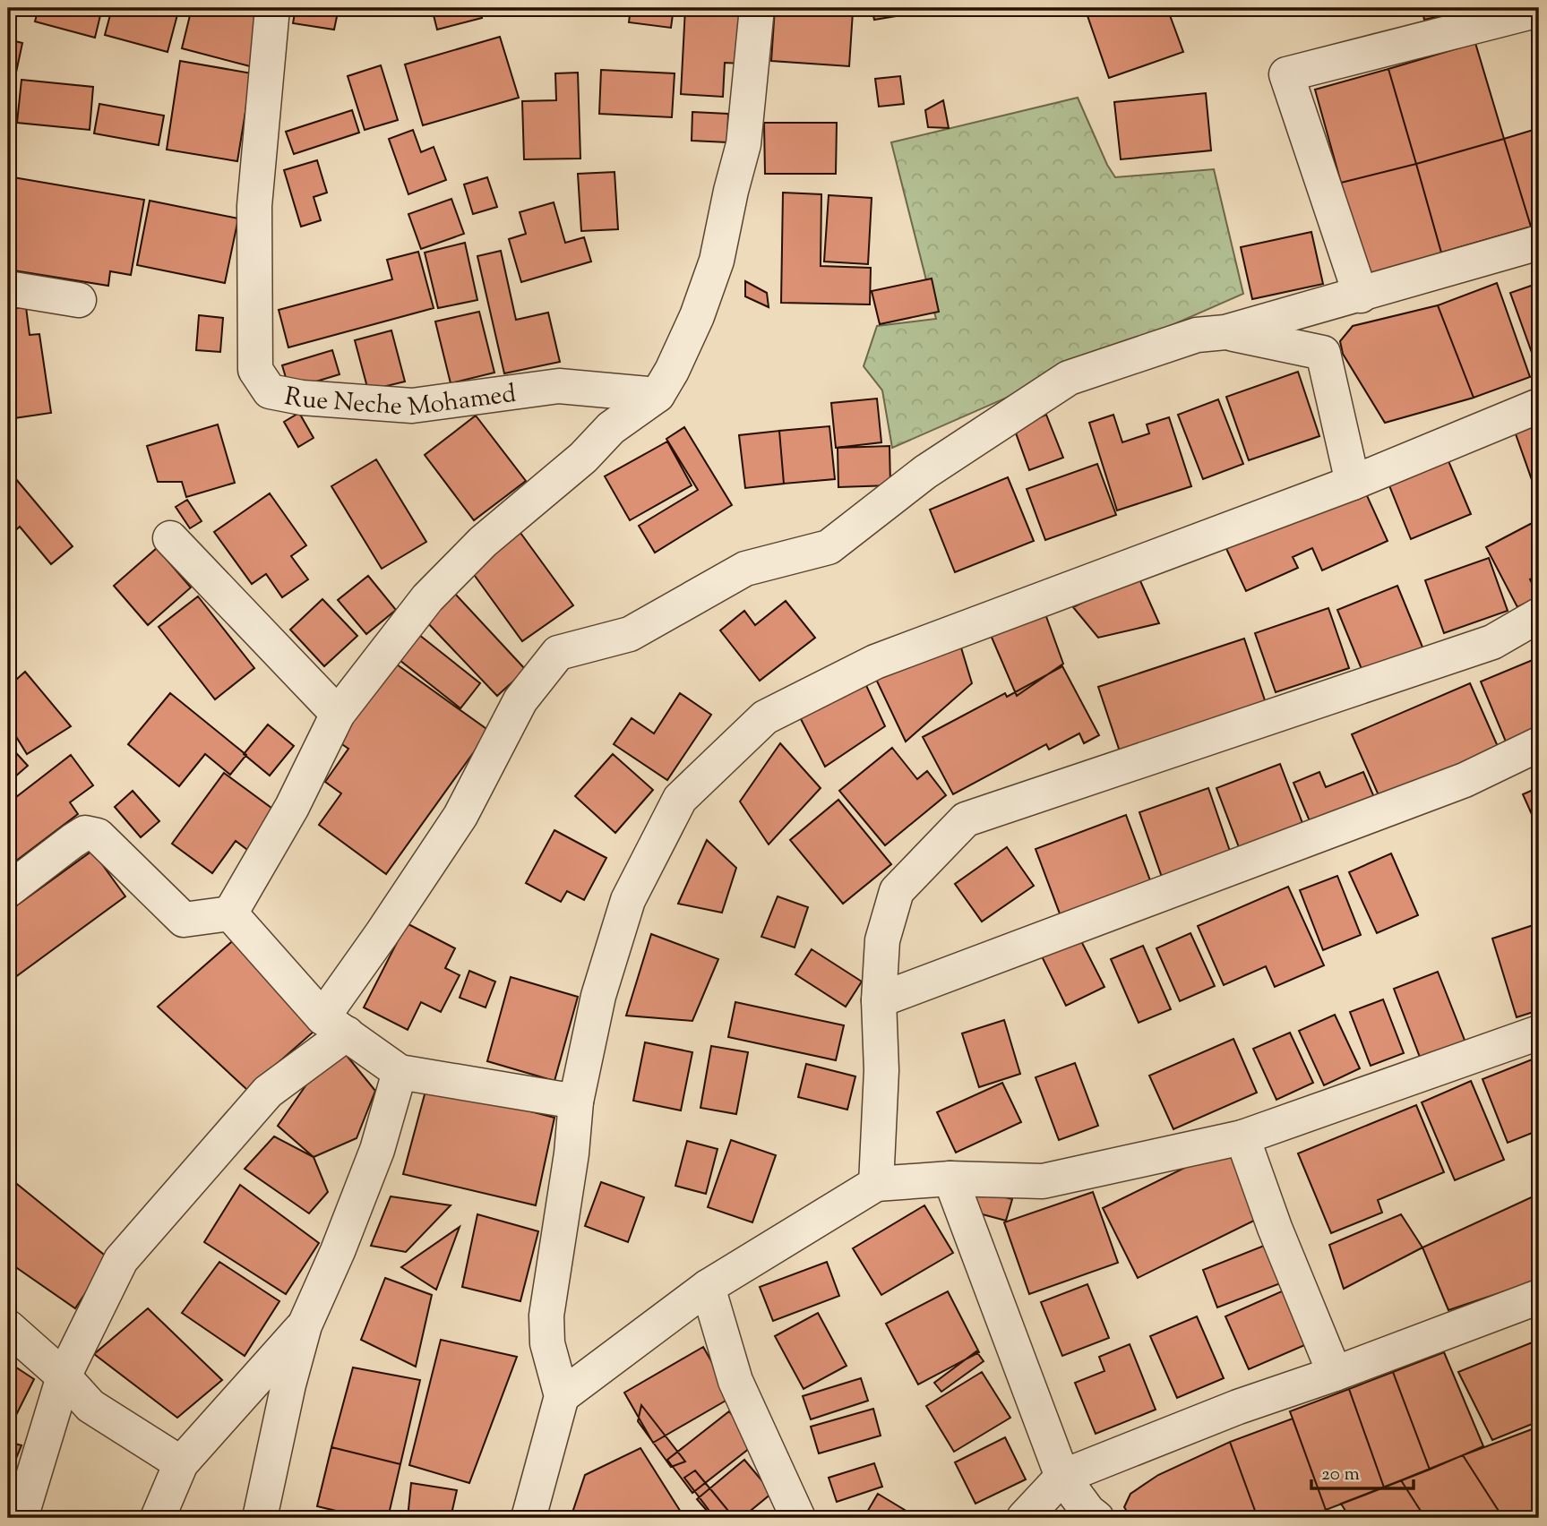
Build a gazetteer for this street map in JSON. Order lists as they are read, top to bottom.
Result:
{
  "streets": {
    "street": ["Rue Neche Mohamed"]
  },
  "scale_bar": "20 m"
}
